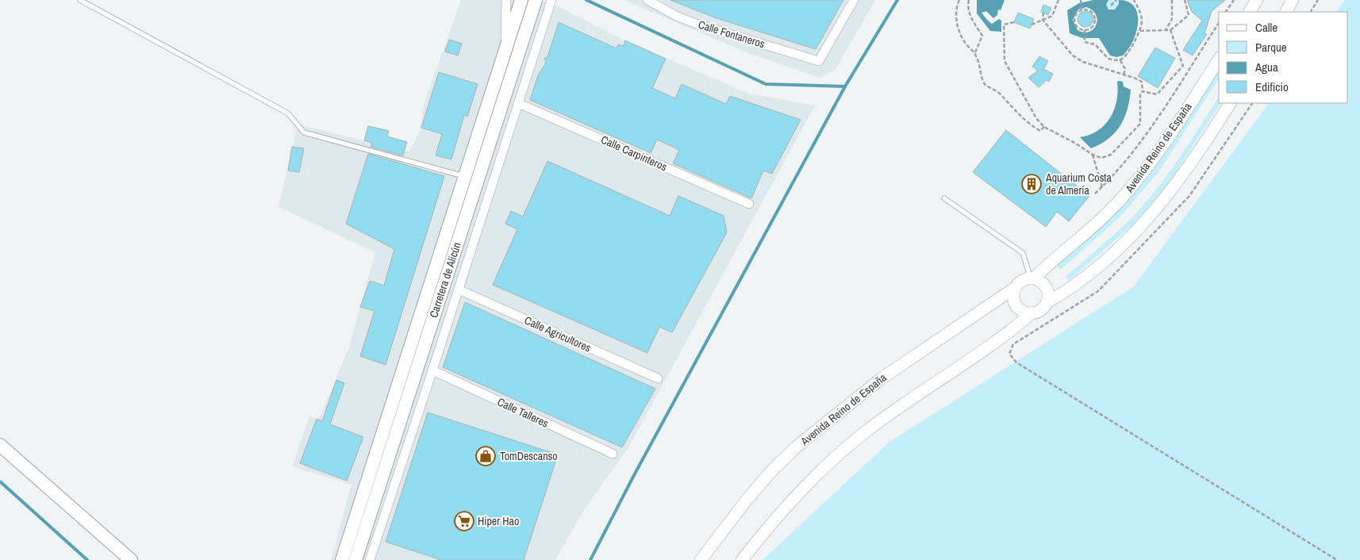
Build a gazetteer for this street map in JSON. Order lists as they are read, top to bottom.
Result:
{
  "streets": {
    "main road": ["Carretera de Alicún"],
    "street": [
      "Calle Fontaneros",
      "Avenida Reino de España",
      "Calle Carpinteros",
      "Calle Agricultores",
      "Calle Talleres"
    ]
  },
  "places": {
    "building": ["Aquarium Costa de Almería"],
    "shop": ["TomDescanso"],
    "supermarket": ["Hiper Hao"]
  },
  "legend": [
    "Calle",
    "Parque",
    "Agua",
    "Edificio"
  ]
}
